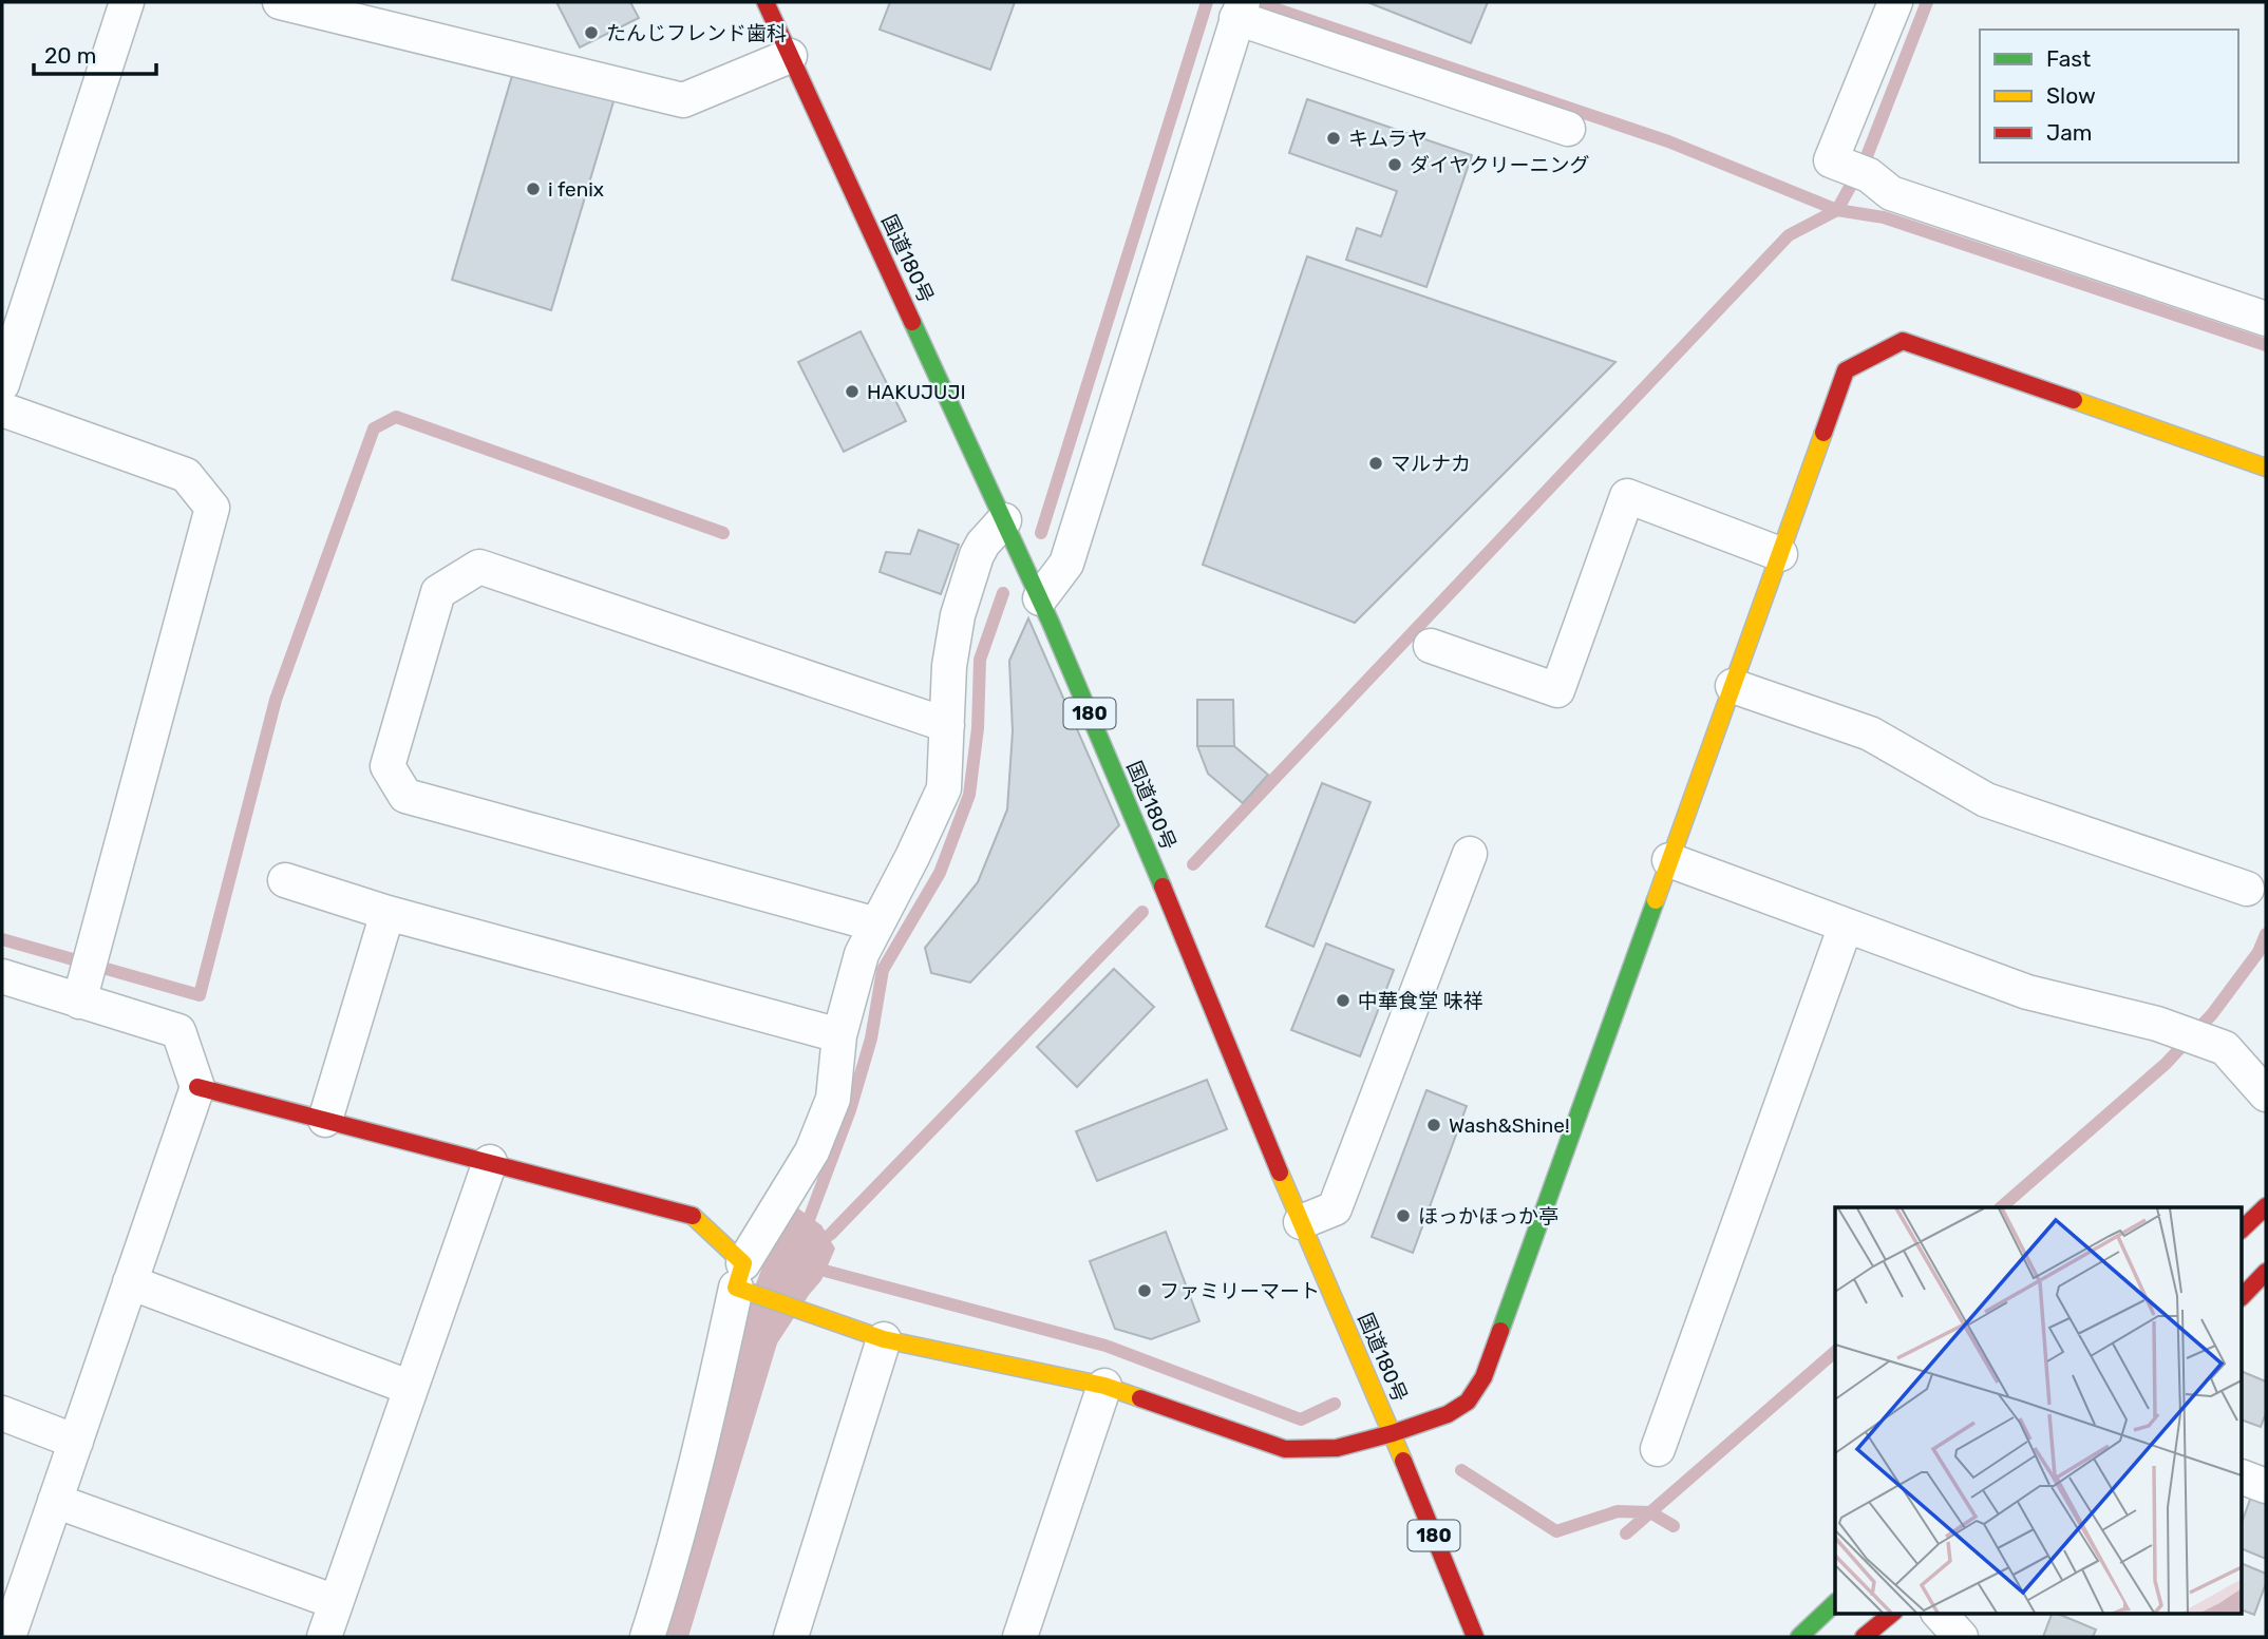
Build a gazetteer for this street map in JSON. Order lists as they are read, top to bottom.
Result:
{
  "streets": {
    "main road": ["国道180号", "180"]
  },
  "places": [
    "たんじフレンド歯科",
    "キムラヤ",
    "ダイヤクリーニング",
    "i fenix",
    "HAKUJUJI",
    "マルナカ",
    "中華食堂 味祥",
    "Wash&Shine!",
    "ほっかほっか亭",
    "ファミリーマート"
  ],
  "legend": ["Fast", "Slow", "Jam"],
  "scale_bar": "20 m"
}
